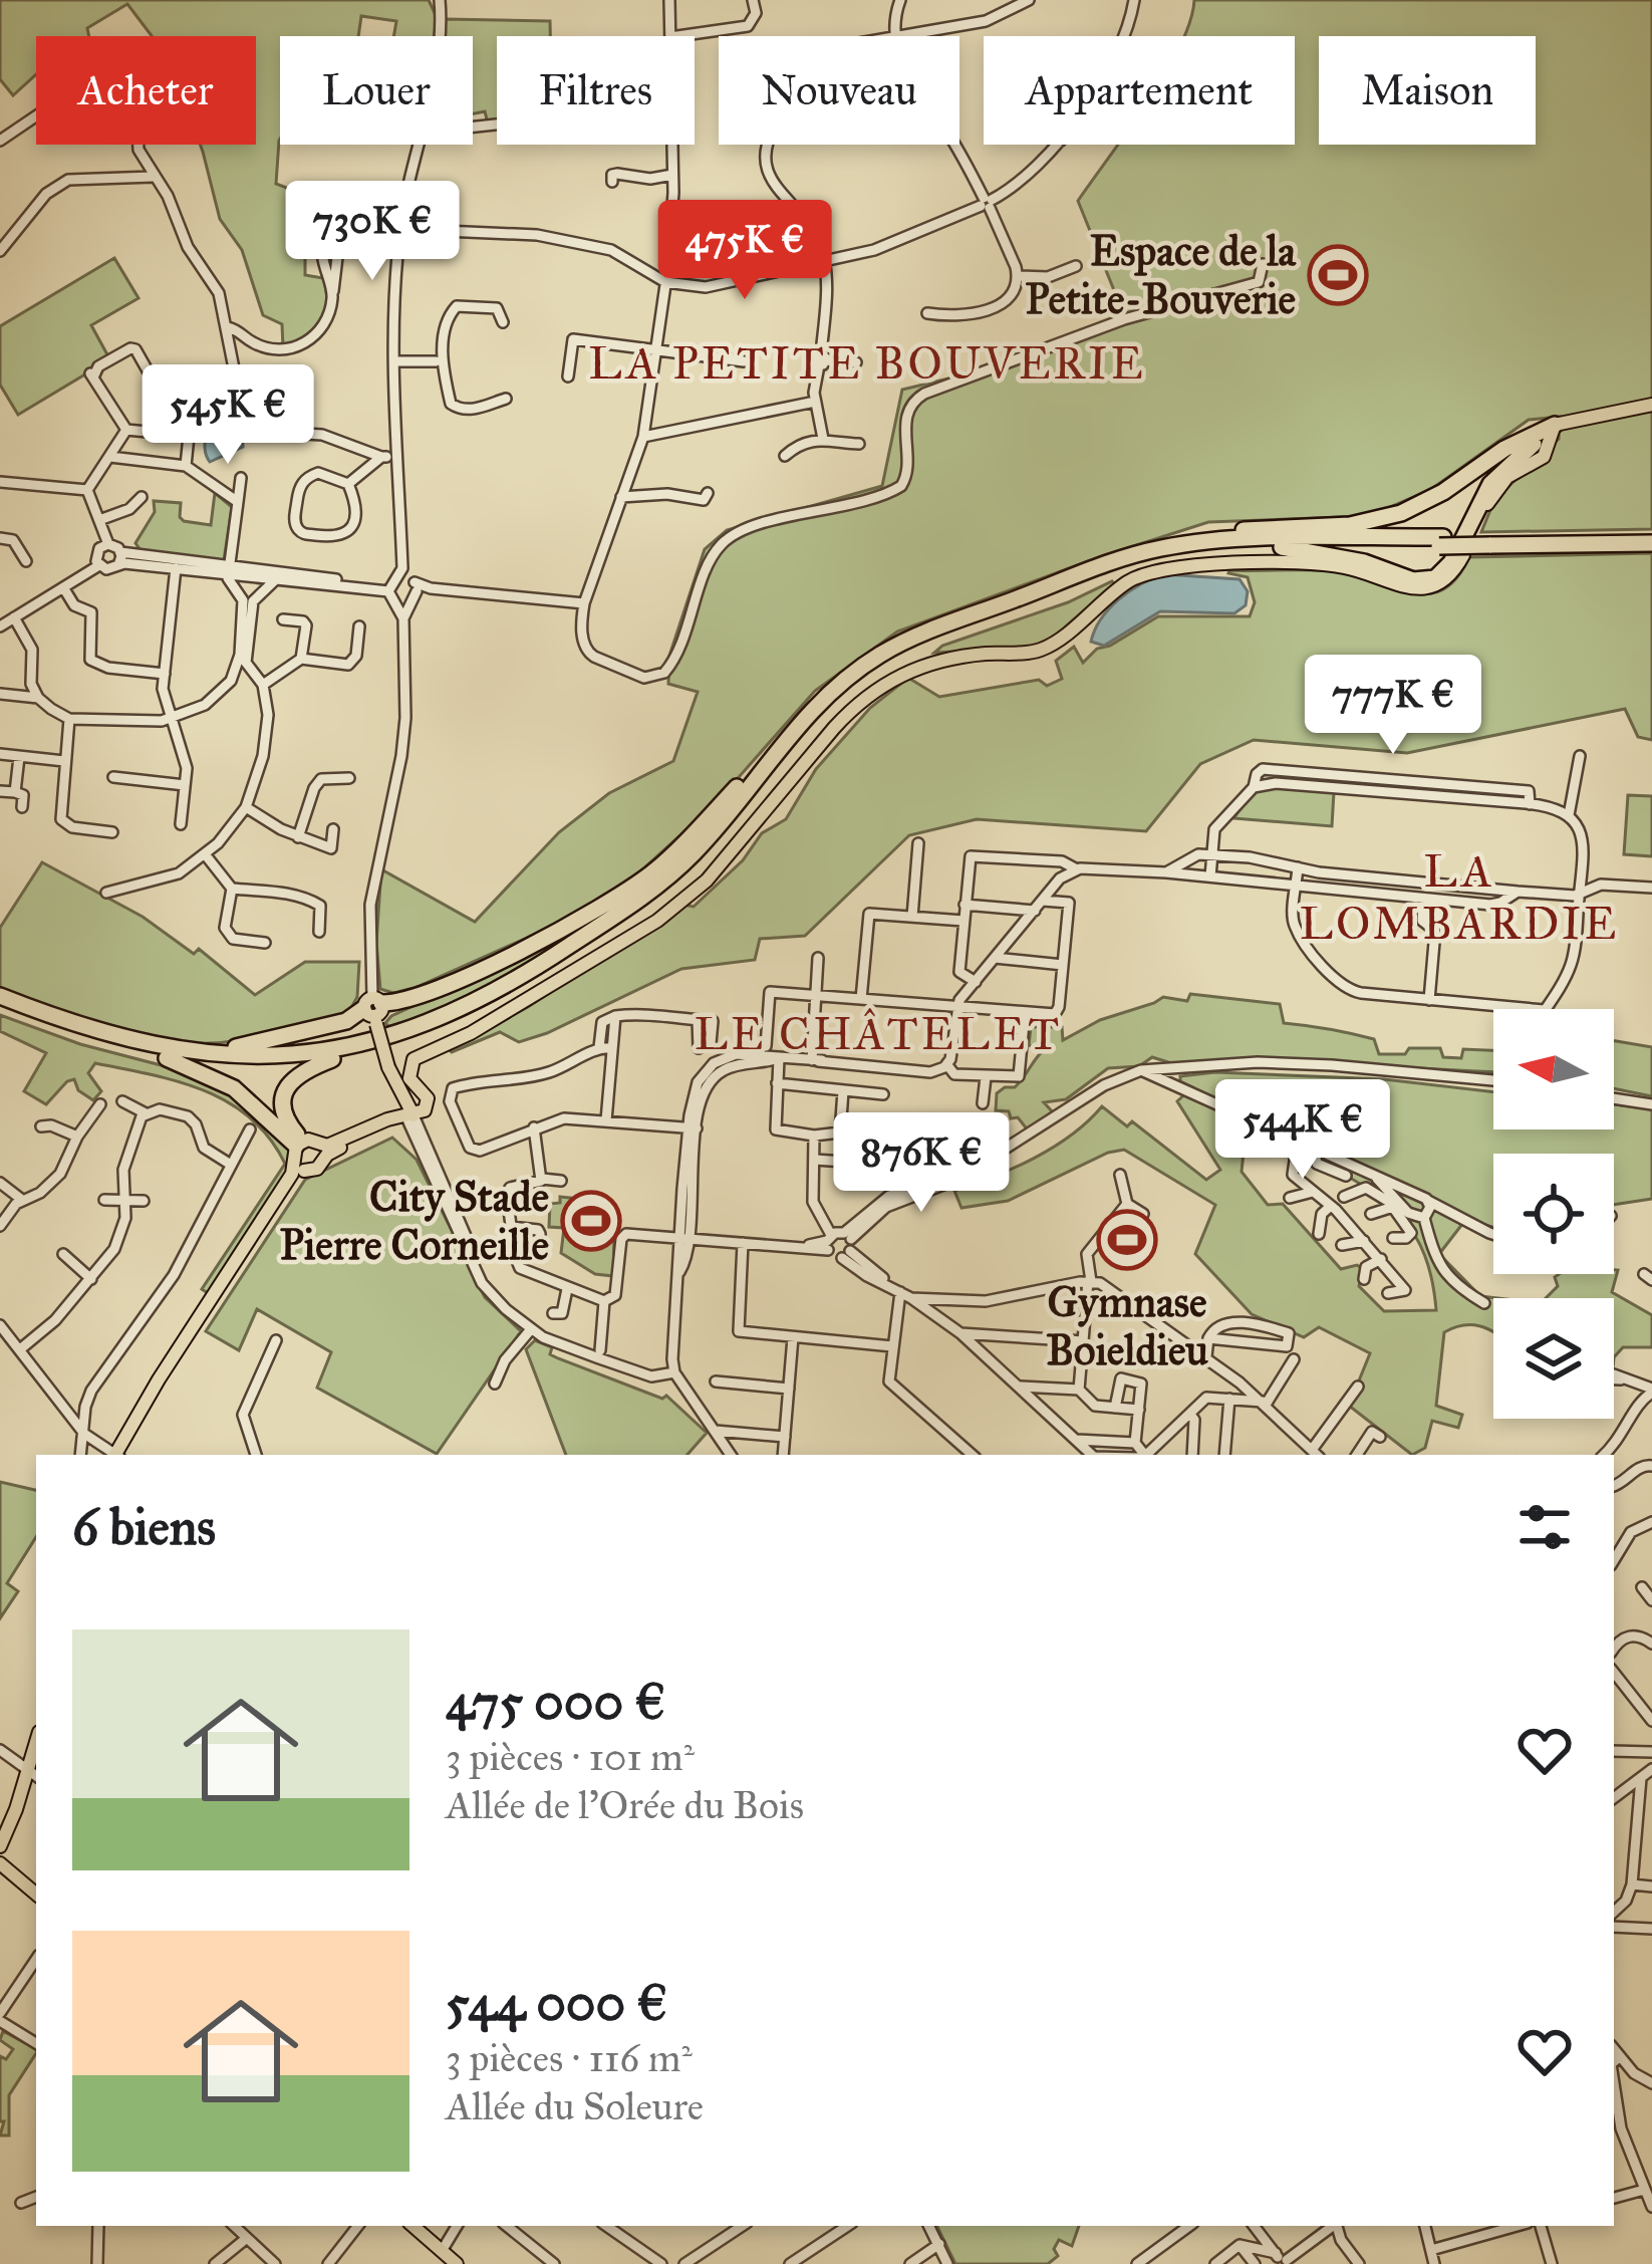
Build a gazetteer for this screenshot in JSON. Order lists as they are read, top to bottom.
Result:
{
  "districts": ["LA PETITE BOUVERIE", "LA LOMBARDIE", "LE CHÂTELET"],
  "places": {
    "sports": ["Espace de la Petite-Bouverie", "City Stade Pierre Corneille", "Gymnase Boieldieu"]
  },
  "north": "left",
  "page": {
    "chip": [
      "Acheter",
      "Louer",
      "Filtres",
      "Nouveau",
      "Appartement",
      "Maison"
    ],
    "price": [
      "730K €",
      "475K €",
      "545K €",
      "777K €",
      "544K €",
      "876K €"
    ],
    "heading": "6 biens",
    "list": [
      {
        "name": "475 000 €",
        "note": "3 pièces · 101 m² · Allée de l'Orée du Bois"
      },
      {
        "name": "544 000 €",
        "note": "3 pièces · 116 m² · Allée du Soleure"
      }
    ]
  }
}
